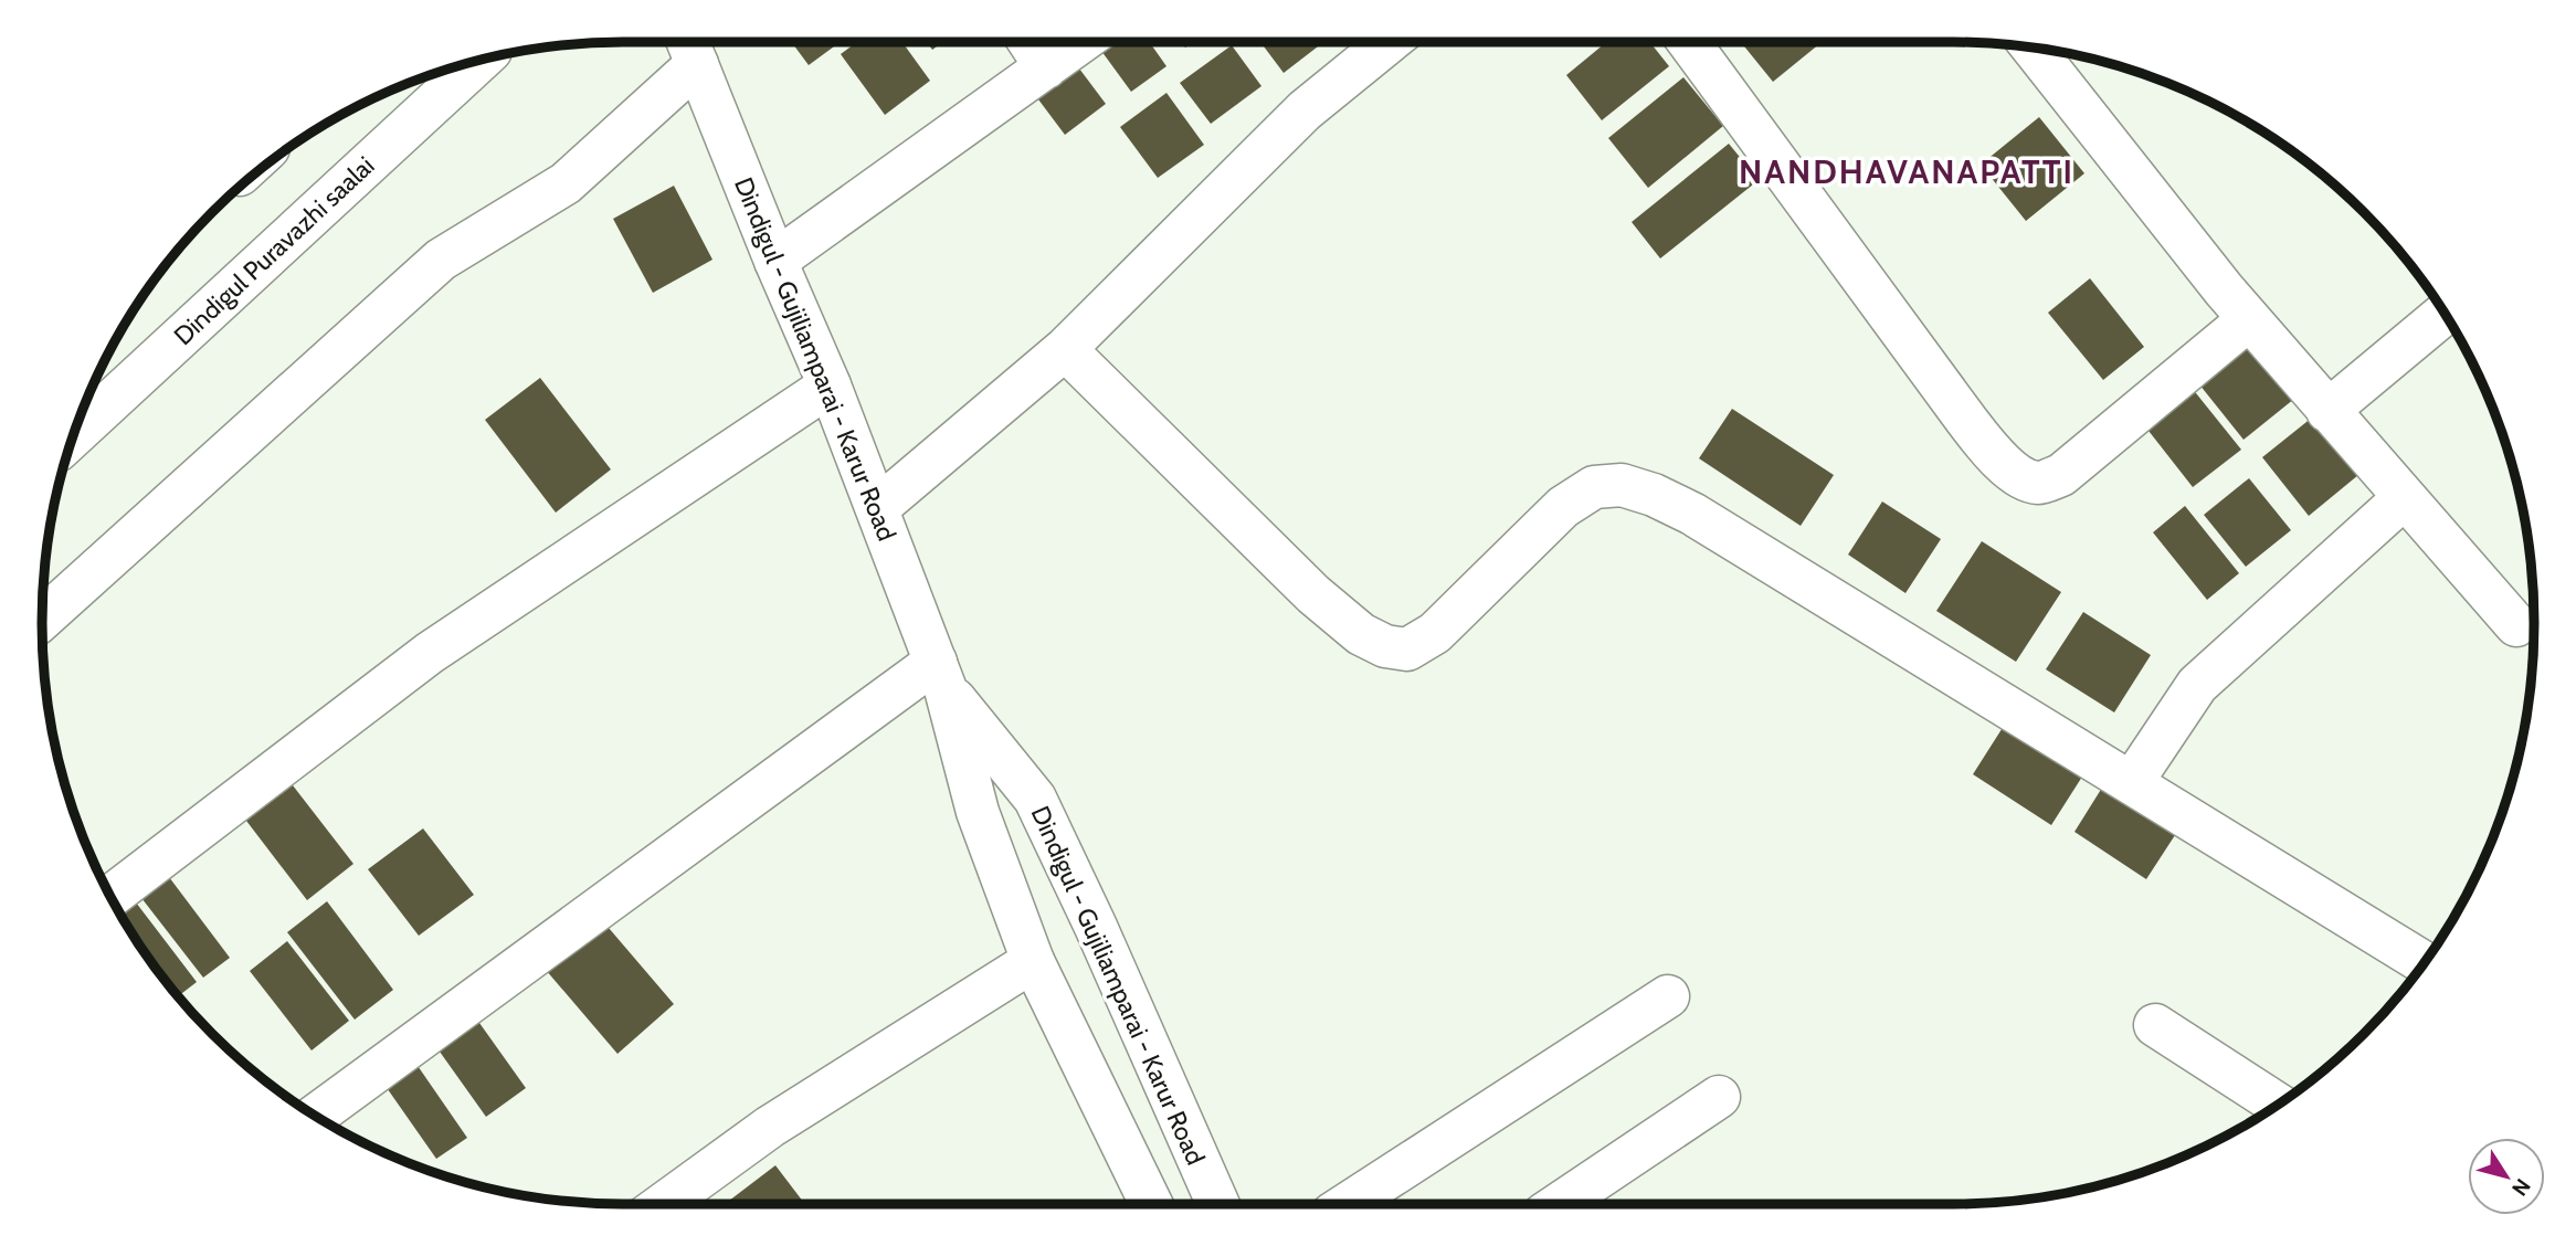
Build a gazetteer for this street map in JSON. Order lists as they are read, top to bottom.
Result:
{
  "streets": {
    "main road": ["Dindigul Puravazhi saalai", "Dindigul - Gujiliamparai - Karur Road"]
  },
  "districts": ["NANDHAVANAPATTI"],
  "north": "bottom right"
}
